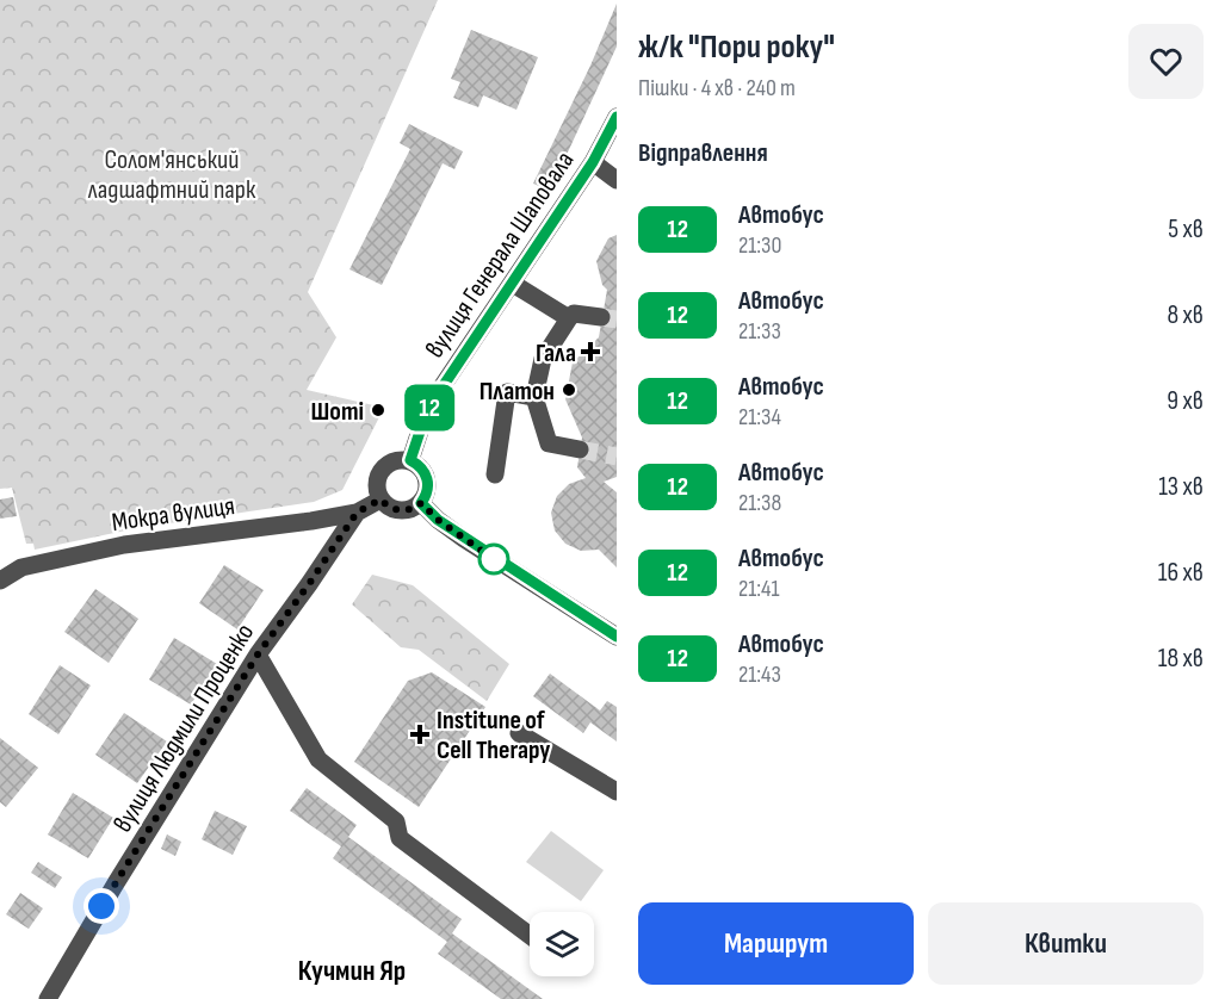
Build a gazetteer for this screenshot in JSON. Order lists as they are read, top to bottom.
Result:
{
  "streets": {
    "street": ["вулиця Генерала Шаповала", "Мокра вулиця", "вулиця Людмили Проценко"]
  },
  "crossings": [
    ["вулиця Генерала Шаповала", "вулиця Людмили Проценко"],
    ["Мокра вулиця", "вулиця Людмили Проценко"]
  ],
  "districts": ["Кучмин Яр"],
  "parks": ["Солом'янський ладшафтний парк"],
  "places": {
    "health": ["Гала", "Institune of Cell Therapy"],
    "other": ["Платон", "Шоті"]
  },
  "lines": ["bus line 12"],
  "page": {
    "on_map": "12",
    "heading": [
      ["ж/к \"Пори року\"", "Пішки · 4 хв · 240 m"],
      "Відправлення"
    ],
    "list": [
      {
        "mark": "12",
        "name": "Автобус",
        "note": "21:30",
        "value": "5 хв"
      },
      {
        "mark": "12",
        "name": "Автобус",
        "note": "21:33",
        "value": "8 хв"
      },
      {
        "mark": "12",
        "name": "Автобус",
        "note": "21:34",
        "value": "9 хв"
      },
      {
        "mark": "12",
        "name": "Автобус",
        "note": "21:38",
        "value": "13 хв"
      },
      {
        "mark": "12",
        "name": "Автобус",
        "note": "21:41",
        "value": "16 хв"
      },
      {
        "mark": "12",
        "name": "Автобус",
        "note": "21:43",
        "value": "18 хв"
      }
    ],
    "buttons": ["Маршрут", "Квитки"]
  }
}
